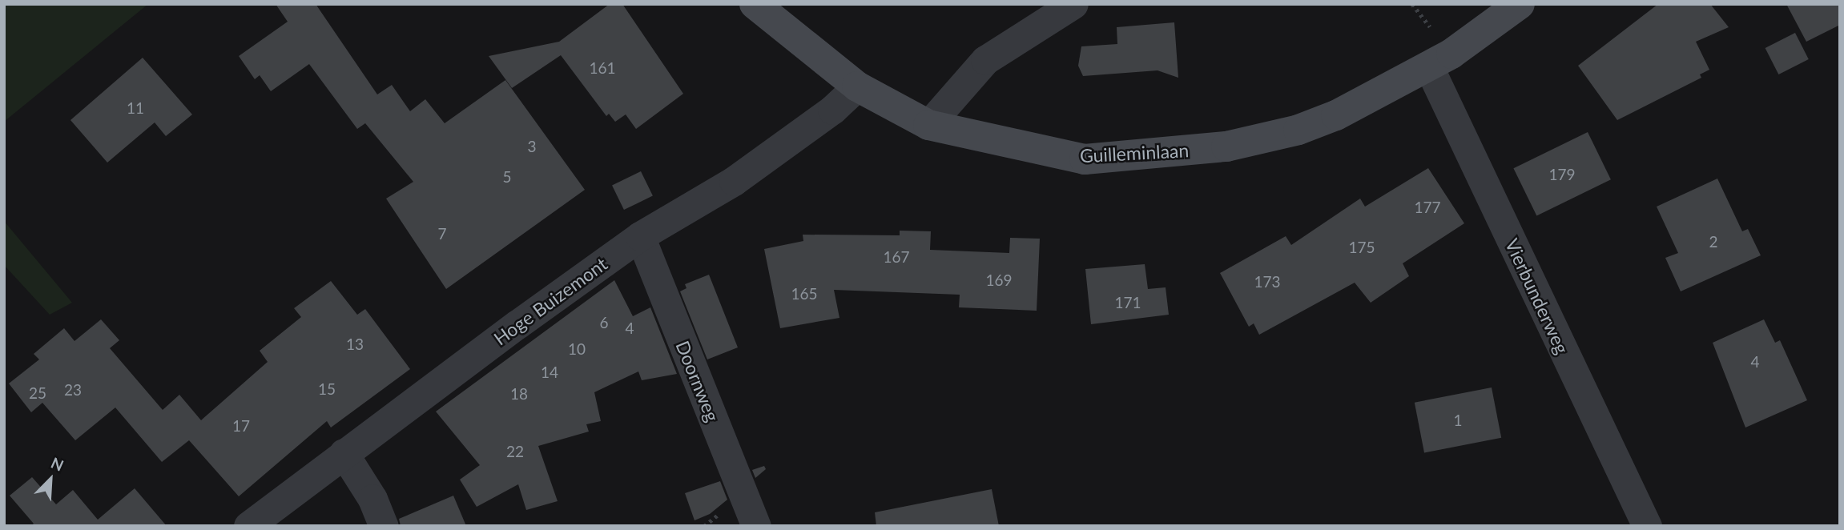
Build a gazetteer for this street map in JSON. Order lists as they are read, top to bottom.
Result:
{
  "streets": {
    "main road": ["Guilleminlaan"],
    "street": ["Vierbunderweg", "Hoge Buizemont", "Doornweg"]
  },
  "crossings": [
    ["Guilleminlaan", "Vierbunderweg"],
    ["Guilleminlaan", "Hoge Buizemont"],
    ["Hoge Buizemont", "Doornweg"]
  ],
  "house_numbers": [
    "161",
    "11",
    "3",
    "179",
    "5",
    "177",
    "7",
    "2",
    "175",
    "167",
    "169",
    "173",
    "165",
    "171",
    "6",
    "4",
    "13",
    "10",
    "4",
    "14",
    "15",
    "23",
    "25",
    "18",
    "1",
    "17",
    "22"
  ],
  "north": "top right"
}
